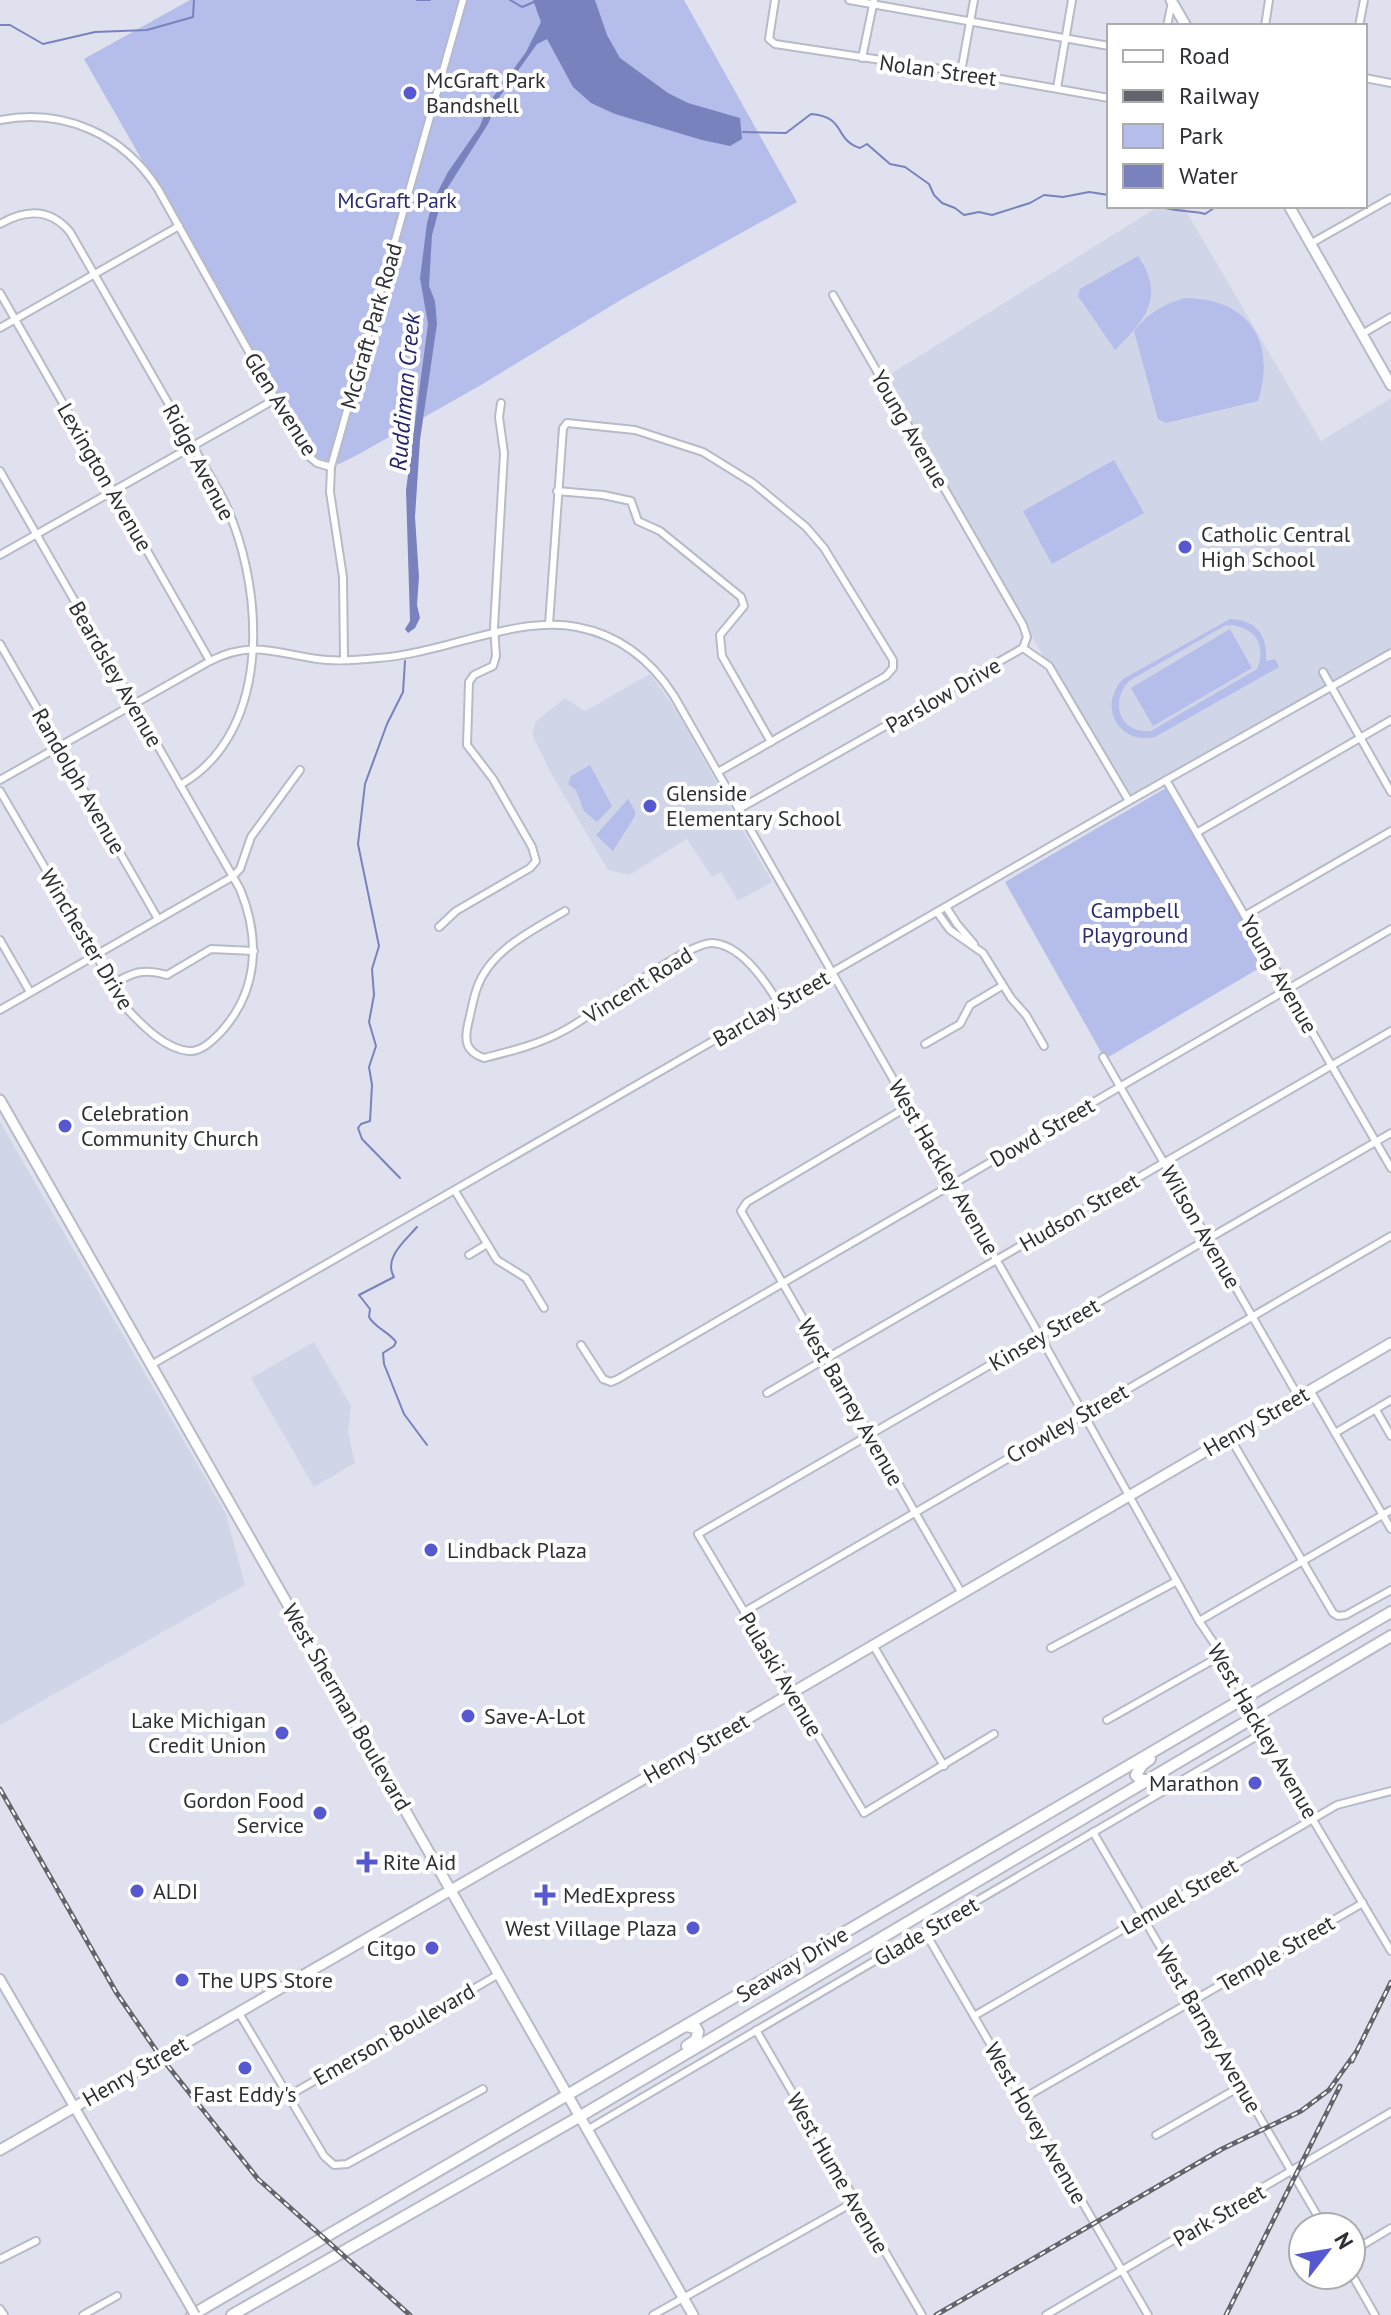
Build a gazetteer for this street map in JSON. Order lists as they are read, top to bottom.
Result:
{
  "streets": {
    "highway": ["Seaway Drive"],
    "main road": ["Henry Street", "West Sherman Boulevard"],
    "street": [
      "Nolan Street",
      "McGraft Park Road",
      "Glen Avenue",
      "Young Avenue",
      "Ridge Avenue",
      "Lexington Avenue",
      "Beardsley Avenue",
      "Parslow Drive",
      "Randolph Avenue",
      "Winchester Drive",
      "Vincent Road",
      "Barclay Street",
      "Dowd Street",
      "West Hackley Avenue",
      "Hudson Street",
      "Wilson Avenue",
      "Kinsey Street",
      "West Barney Avenue",
      "Crowley Street",
      "Pulaski Avenue",
      "Lemuel Street",
      "Glade Street",
      "Temple Street",
      "Emerson Boulevard",
      "West Hovey Avenue",
      "West Hume Avenue",
      "Park Street"
    ]
  },
  "crossings": [
    ["McGraft Park Road", "Glen Avenue"],
    ["Glen Avenue", "West Hackley Avenue"],
    ["Young Avenue", "Parslow Drive"],
    ["Young Avenue", "Barclay Street"],
    ["Young Avenue", "Dowd Street"],
    ["Young Avenue", "Hudson Street"],
    ["Young Avenue", "Kinsey Street"],
    ["Ridge Avenue", "Beardsley Avenue"],
    ["Ridge Avenue", "West Hackley Avenue"],
    ["Beardsley Avenue", "Winchester Drive"],
    ["Parslow Drive", "Barclay Street"],
    ["Parslow Drive", "West Hackley Avenue"],
    ["Vincent Road", "Barclay Street"],
    ["Barclay Street", "West Hackley Avenue"],
    ["Barclay Street", "West Sherman Boulevard"],
    ["Dowd Street", "West Hackley Avenue"],
    ["Dowd Street", "Wilson Avenue"],
    ["Dowd Street", "West Barney Avenue"],
    ["West Hackley Avenue", "Hudson Street"],
    ["West Hackley Avenue", "Kinsey Street"],
    ["West Hackley Avenue", "West Barney Avenue"],
    ["West Hackley Avenue", "Henry Street"],
    ["West Hackley Avenue", "Crowley Street"],
    ["West Hackley Avenue", "Lemuel Street"],
    ["West Hackley Avenue", "Glade Street"],
    ["West Hackley Avenue", "Temple Street"],
    ["West Hackley Avenue", "Seaway Drive"],
    ["Hudson Street", "Wilson Avenue"],
    ["Hudson Street", "West Barney Avenue"],
    ["Wilson Avenue", "Kinsey Street"],
    ["Wilson Avenue", "Henry Street"],
    ["Wilson Avenue", "Crowley Street"],
    ["Kinsey Street", "West Barney Avenue"],
    ["Kinsey Street", "Pulaski Avenue"],
    ["West Barney Avenue", "Henry Street"],
    ["West Barney Avenue", "Crowley Street"],
    ["West Barney Avenue", "Lemuel Street"],
    ["West Barney Avenue", "Glade Street"],
    ["West Barney Avenue", "Temple Street"],
    ["West Barney Avenue", "Park Street"],
    ["Henry Street", "Pulaski Avenue"],
    ["Henry Street", "West Sherman Boulevard"],
    ["Crowley Street", "Pulaski Avenue"],
    ["West Sherman Boulevard", "Glade Street"],
    ["West Sherman Boulevard", "Seaway Drive"],
    ["West Sherman Boulevard", "Emerson Boulevard"],
    ["Lemuel Street", "West Hovey Avenue"],
    ["Glade Street", "West Hovey Avenue"],
    ["Glade Street", "West Hume Avenue"],
    ["Temple Street", "West Hovey Avenue"],
    ["West Hovey Avenue", "Park Street"]
  ],
  "water": ["Ruddiman Creek"],
  "parks": ["McGraft Park", "Campbell Playground"],
  "places": {
    "other": [
      "McGraft Park Bandshell",
      "Catholic Central High School",
      "Glenside Elementary School",
      "Celebration Community Church",
      "Lindback Plaza",
      "Save-A-Lot",
      "Lake Michigan Credit Union",
      "Marathon",
      "Gordon Food Service",
      "ALDI",
      "West Village Plaza",
      "Citgo",
      "The UPS Store",
      "Fast Eddy's"
    ],
    "health": ["Rite Aid", "MedExpress"]
  },
  "legend": [
    "Road",
    "Railway",
    "Park",
    "Water"
  ],
  "north": "top right"
}
